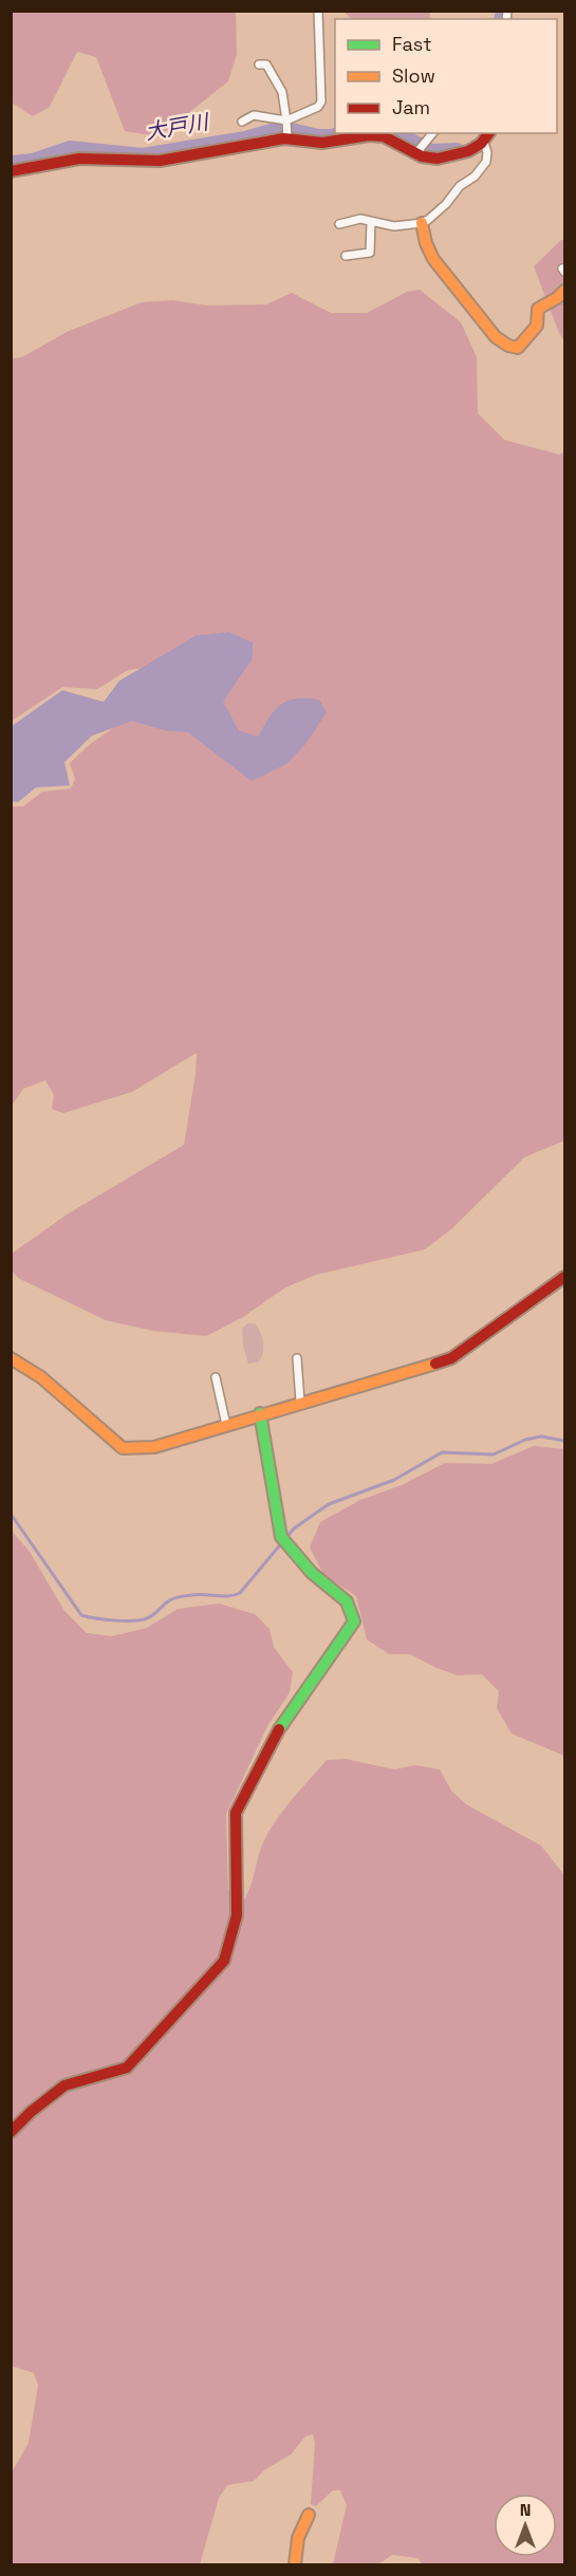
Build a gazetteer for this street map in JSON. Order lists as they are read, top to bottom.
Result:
{
  "water": ["大戸川"],
  "legend": ["Fast", "Slow", "Jam"],
  "north": "top"
}
